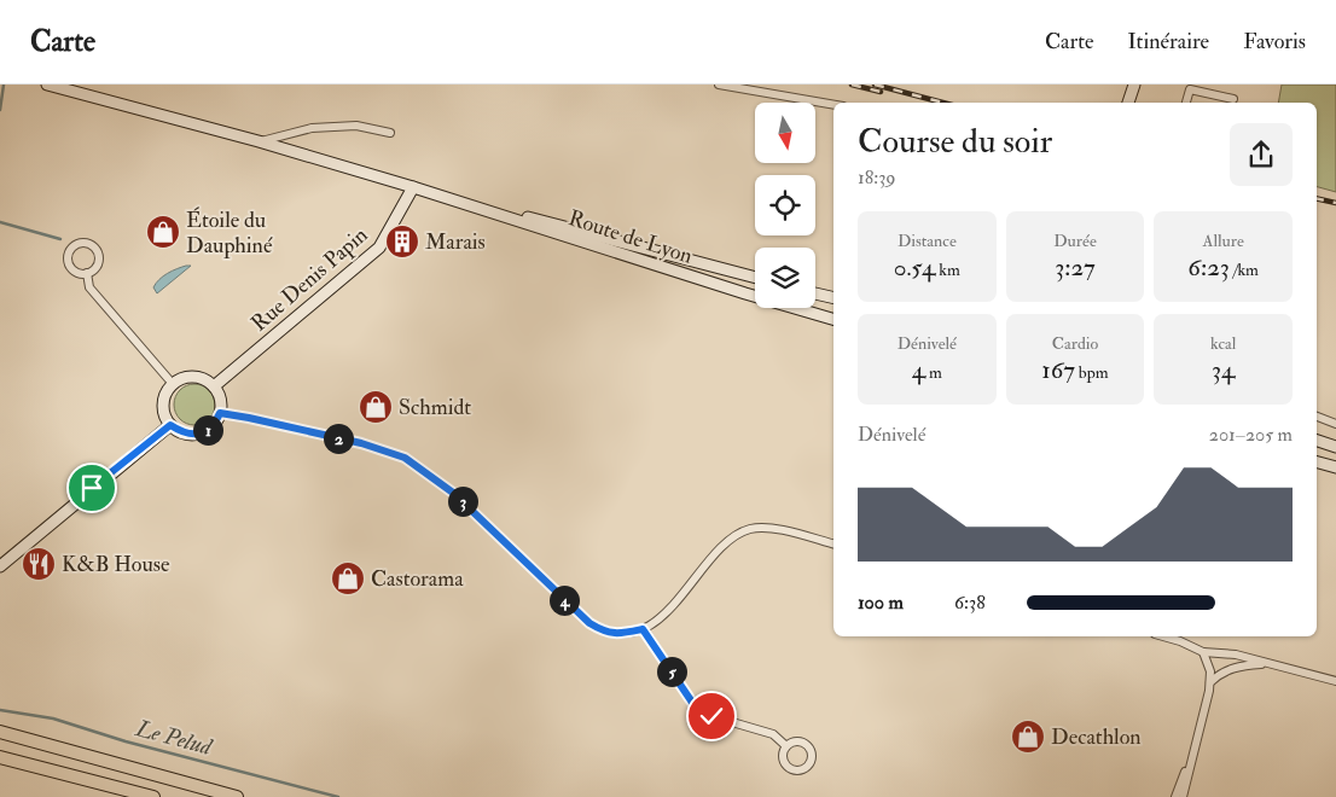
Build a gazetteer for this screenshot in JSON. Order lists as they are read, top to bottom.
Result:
{
  "streets": {
    "main road": ["Route de Lyon", "Rue Denis Papin"]
  },
  "crossings": [
    ["Route de Lyon", "Rue Denis Papin"]
  ],
  "water": ["Le Pelud"],
  "places": {
    "shop": [
      "Étoile du Dauphiné",
      "Schmidt",
      "Castorama",
      "Decathlon"
    ],
    "building": ["Marais"],
    "restaurant": ["K&B House"]
  },
  "north": "bottom",
  "page": {
    "header": "Carte",
    "nav": ["Carte", "Itinéraire", "Favoris"],
    "heading": ["Course du soir", "18:39"],
    "stats": [
      ["Distance", "0.54 km"],
      ["Durée", "3:27"],
      ["Allure", "6:23 /km"],
      ["Dénivelé", "4 m"],
      ["Cardio", "167 bpm"],
      ["kcal", "34"]
    ],
    "chart": ["Dénivelé", "201–205 m"],
    "pins": [
      "1",
      "2",
      "3",
      "4",
      "5"
    ],
    "list": [
      {
        "name": "100 m",
        "note": "6:38"
      }
    ]
  }
}
